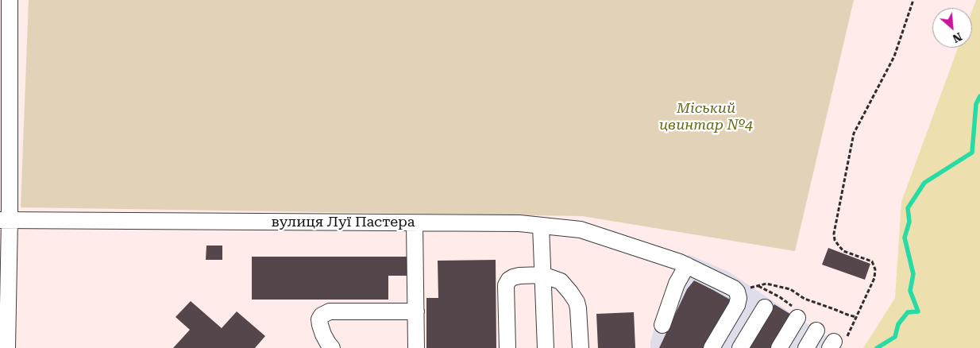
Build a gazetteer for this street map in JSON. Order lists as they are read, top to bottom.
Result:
{
  "streets": {
    "street": ["вулиця Луї Пастера"]
  },
  "parks": ["Міський цвинтар №4"],
  "north": "bottom right"
}
